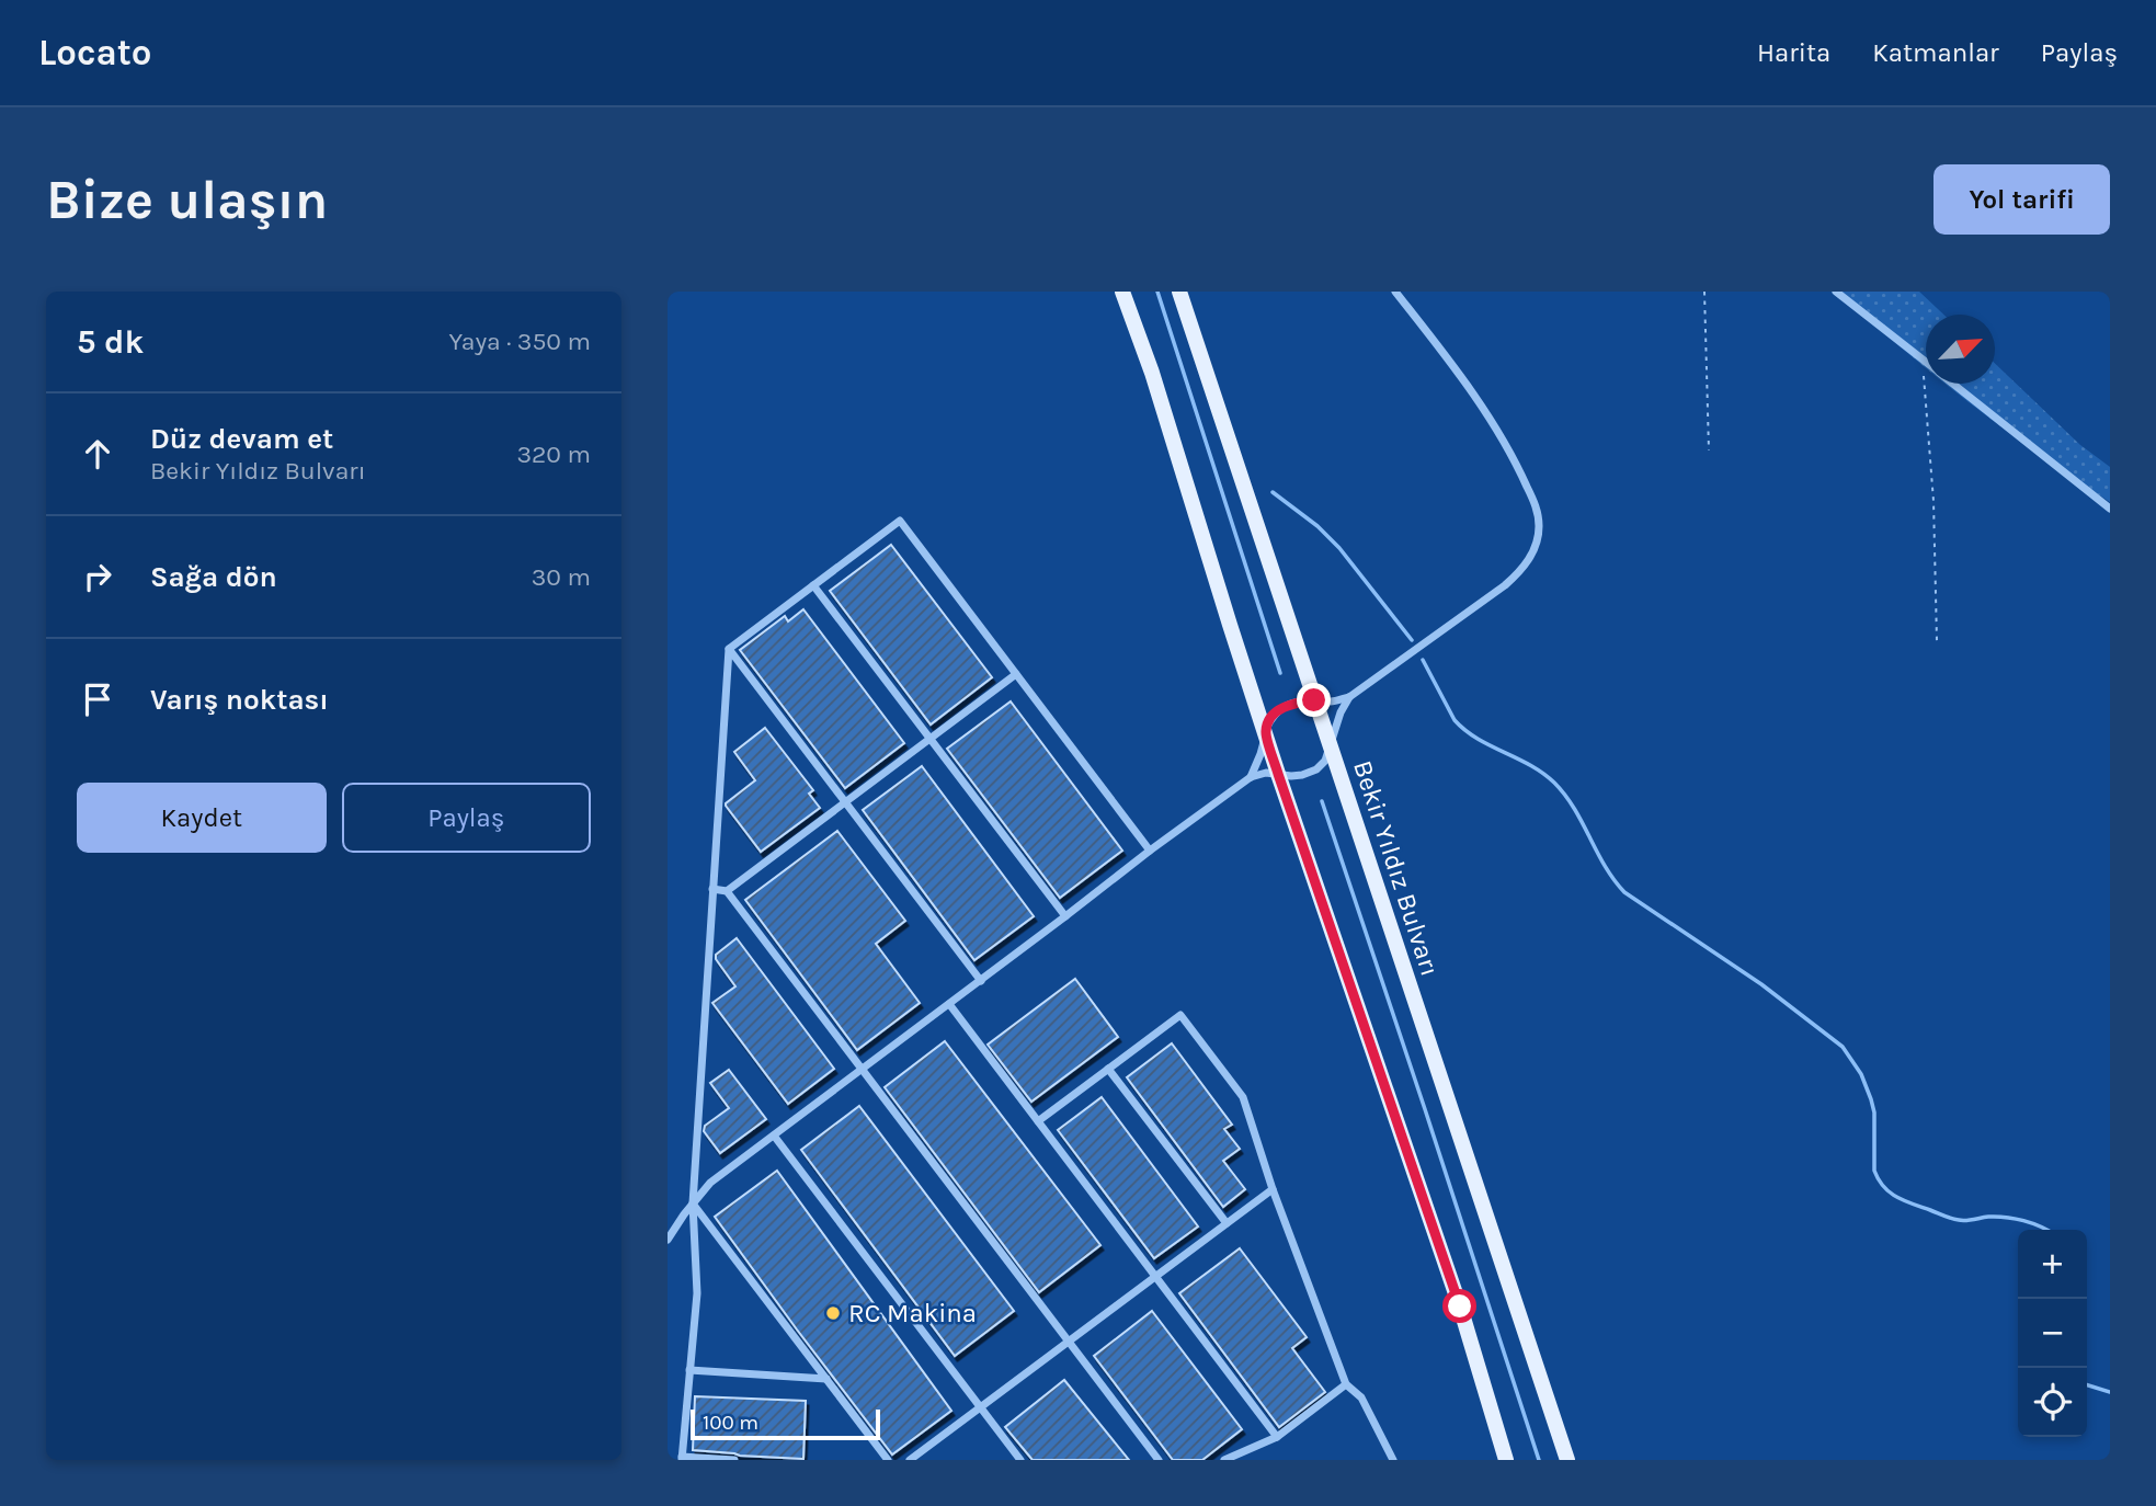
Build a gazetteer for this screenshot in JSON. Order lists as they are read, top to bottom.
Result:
{
  "streets": {
    "main road": ["Bekir Yıldız Bulvarı"]
  },
  "places": ["RC Makina"],
  "scale_bar": "100 m",
  "north": "top right",
  "page": {
    "header": "Locato",
    "nav": ["Harita", "Katmanlar", "Paylaş"],
    "buttons": [
      "Yol tarifi",
      ["Kaydet", "Paylaş"]
    ],
    "title": "Bize ulaşın",
    "heading": ["5 dk", "Yaya · 350 m"],
    "list": [
      ["Düz devam et", "Bekir Yıldız Bulvarı", "320 m"],
      ["Sağa dön", "30 m"],
      "Varış noktası"
    ],
    "map_buttons": ["+", "−"],
    "scale": "100 m"
  }
}
